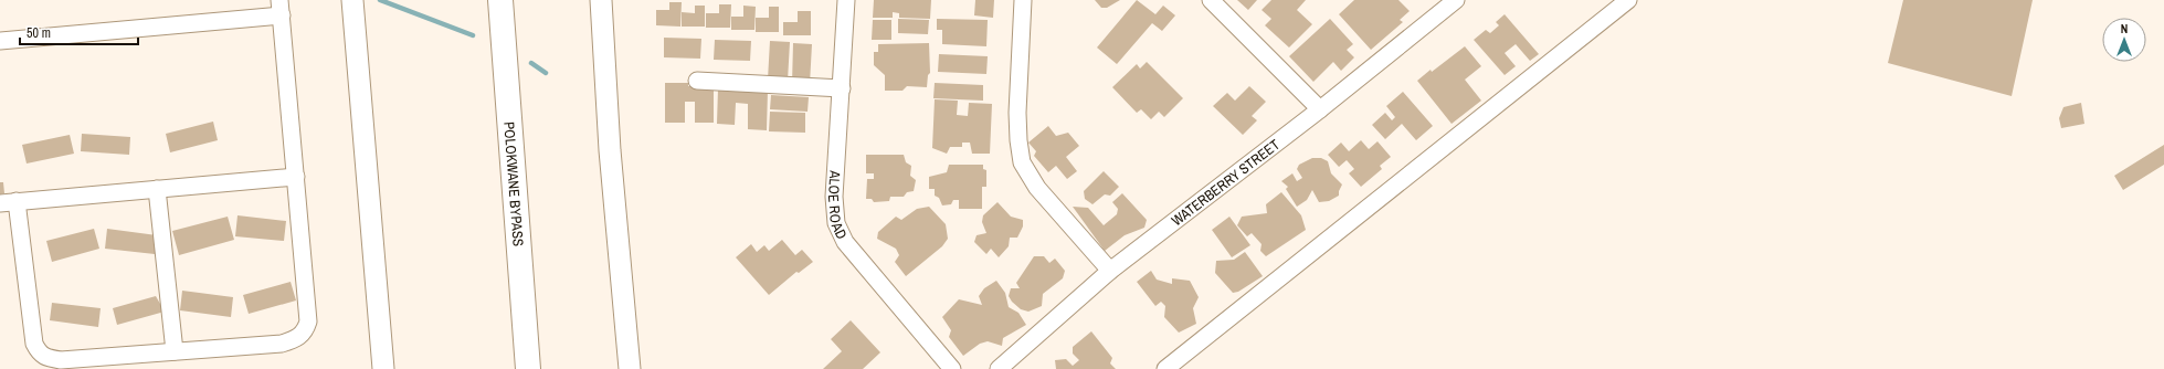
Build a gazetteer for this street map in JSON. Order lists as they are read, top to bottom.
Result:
{
  "streets": {
    "highway": ["POLOKWANE BYPASS"],
    "street": ["WATERBERRY STREET", "ALOE ROAD"]
  },
  "scale_bar": "50 m",
  "north": "top"
}
